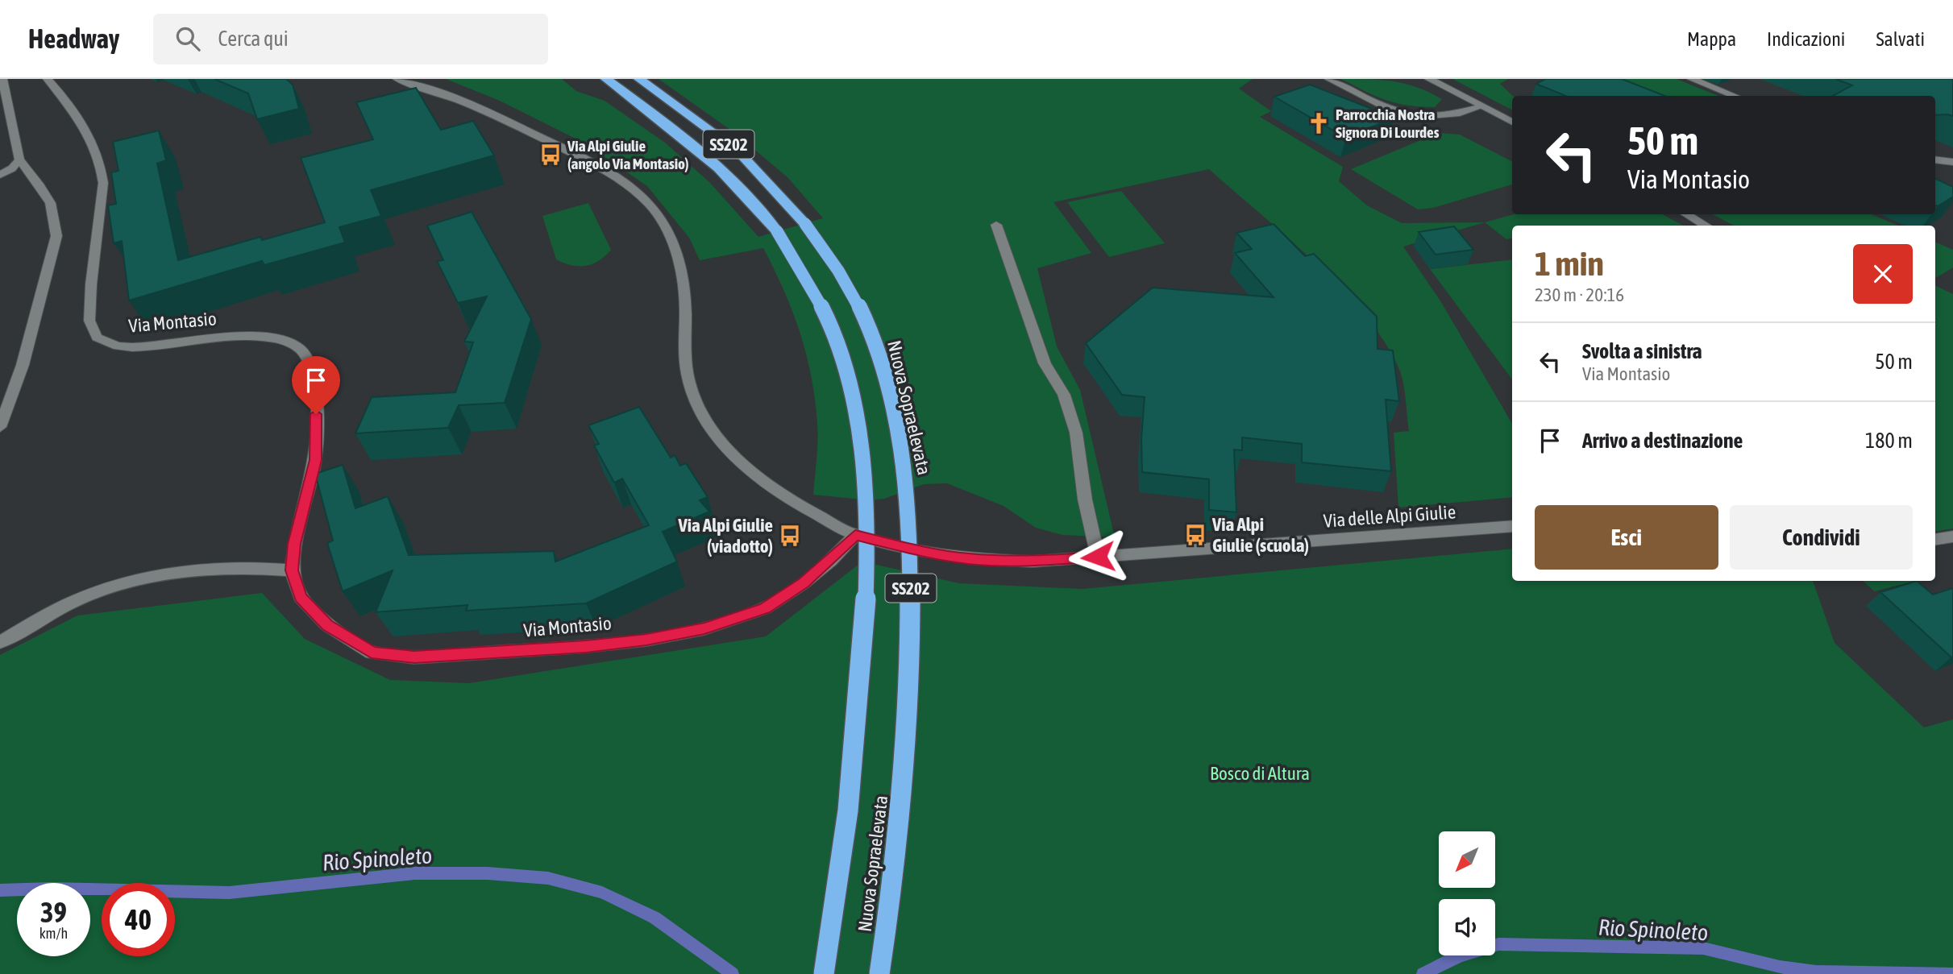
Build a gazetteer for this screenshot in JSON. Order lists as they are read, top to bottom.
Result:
{
  "streets": {
    "highway": ["SS202", "Nuova Sopraelevata"],
    "street": ["Via Montasio", "Via delle Alpi Giulie"]
  },
  "crossings": [
    ["Via Montasio", "Via delle Alpi Giulie"]
  ],
  "water": ["Rio Spinoleto"],
  "parks": ["Bosco di Altura"],
  "places": {
    "church": ["Parrocchia Nostra Signora Di Lourdes"],
    "bus stop": ["Via Alpi Giulie (angolo Via Montasio)", "Via Alpi Giulie (scuola)", "Via Alpi Giulie (viadotto)"]
  },
  "north": "bottom left",
  "page": {
    "header": "Headway",
    "search": "Cerca qui",
    "nav": ["Mappa", "Indicazioni", "Salvati"],
    "turn": ["50 m", "Via Montasio"],
    "heading": ["1 min", "230 m · 20:16"],
    "list": [
      {
        "name": "Svolta a sinistra",
        "note": "Via Montasio",
        "value": "50 m"
      },
      {
        "name": "Arrivo a destinazione",
        "value": "180 m"
      }
    ],
    "buttons": ["Esci", "Condividi"],
    "speed": "39 km/h",
    "limit": "40"
  }
}
